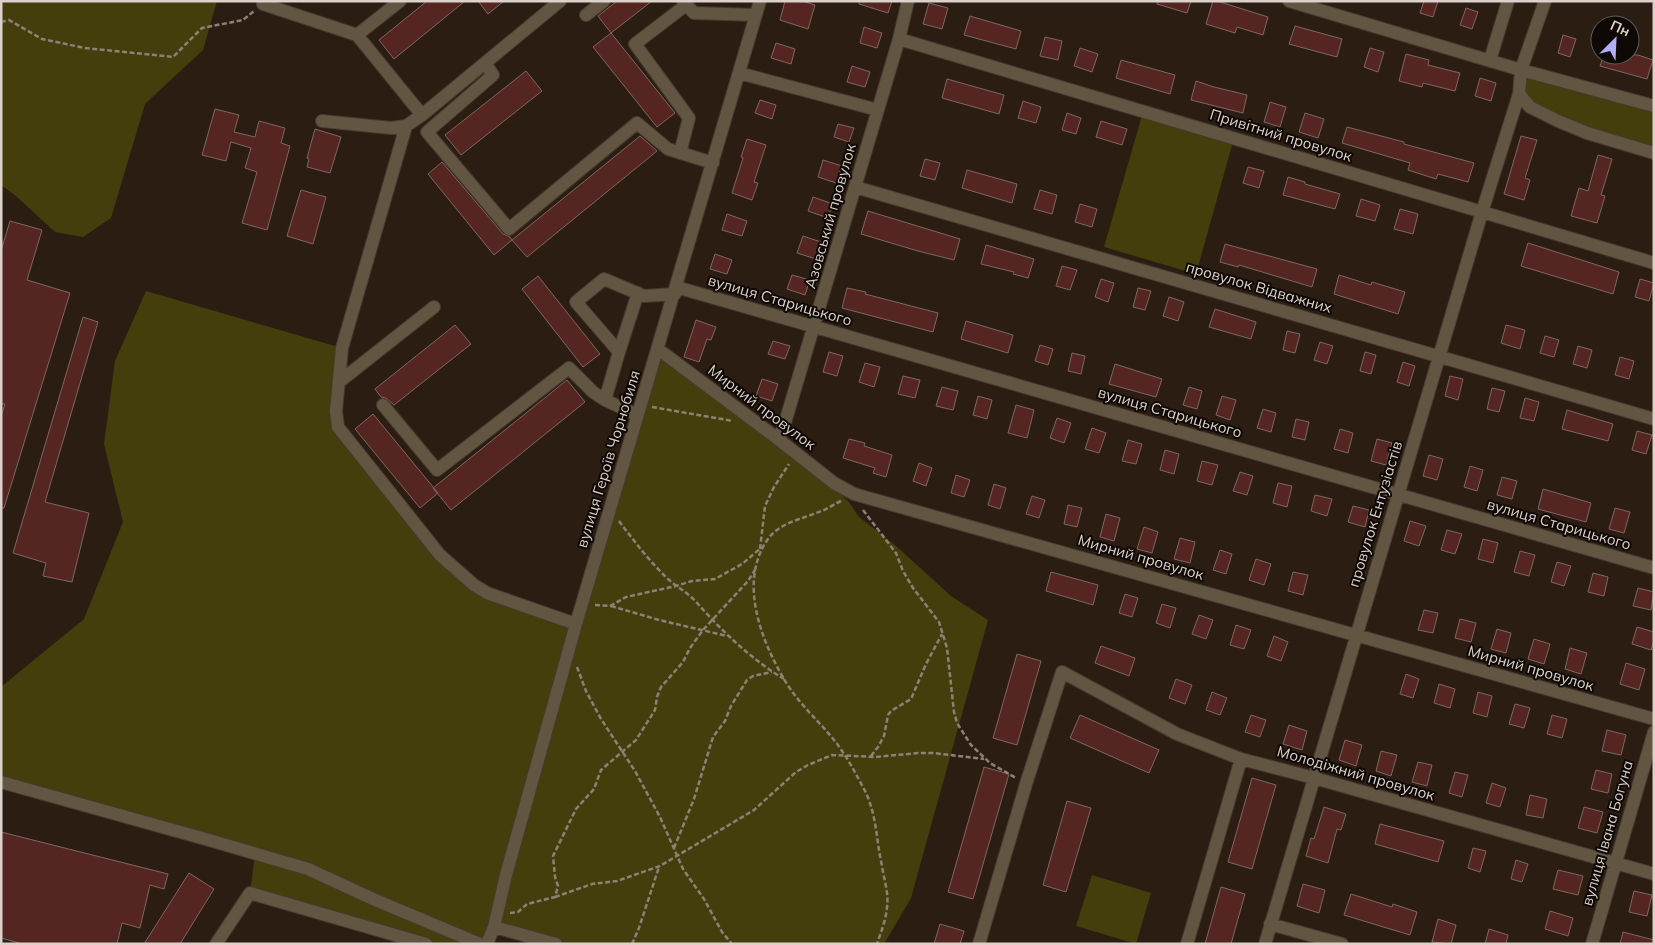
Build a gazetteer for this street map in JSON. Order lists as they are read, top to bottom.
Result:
{
  "streets": {
    "street": [
      "Привітний провулок",
      "Азовський провулок",
      "провулок Відважних",
      "вулиця Старицького",
      "Мирний провулок",
      "вулиця Героїв Чорнобиля",
      "провулок Ентузіастів",
      "Молодіжний провулок",
      "вулиця Івана Богуна"
    ]
  },
  "crossings": [
    ["Привітний провулок", "Азовський провулок"],
    ["Привітний провулок", "провулок Ентузіастів"],
    ["Азовський провулок", "провулок Відважних"],
    ["Азовський провулок", "вулиця Старицького"],
    ["Азовський провулок", "Мирний провулок"],
    ["провулок Відважних", "провулок Ентузіастів"],
    ["вулиця Старицького", "вулиця Героїв Чорнобиля"],
    ["вулиця Старицького", "провулок Ентузіастів"],
    ["Мирний провулок", "вулиця Героїв Чорнобиля"],
    ["Мирний провулок", "провулок Ентузіастів"],
    ["провулок Ентузіастів", "Молодіжний провулок"],
    ["Молодіжний провулок", "вулиця Івана Богуна"]
  ],
  "north": "top right"
}
